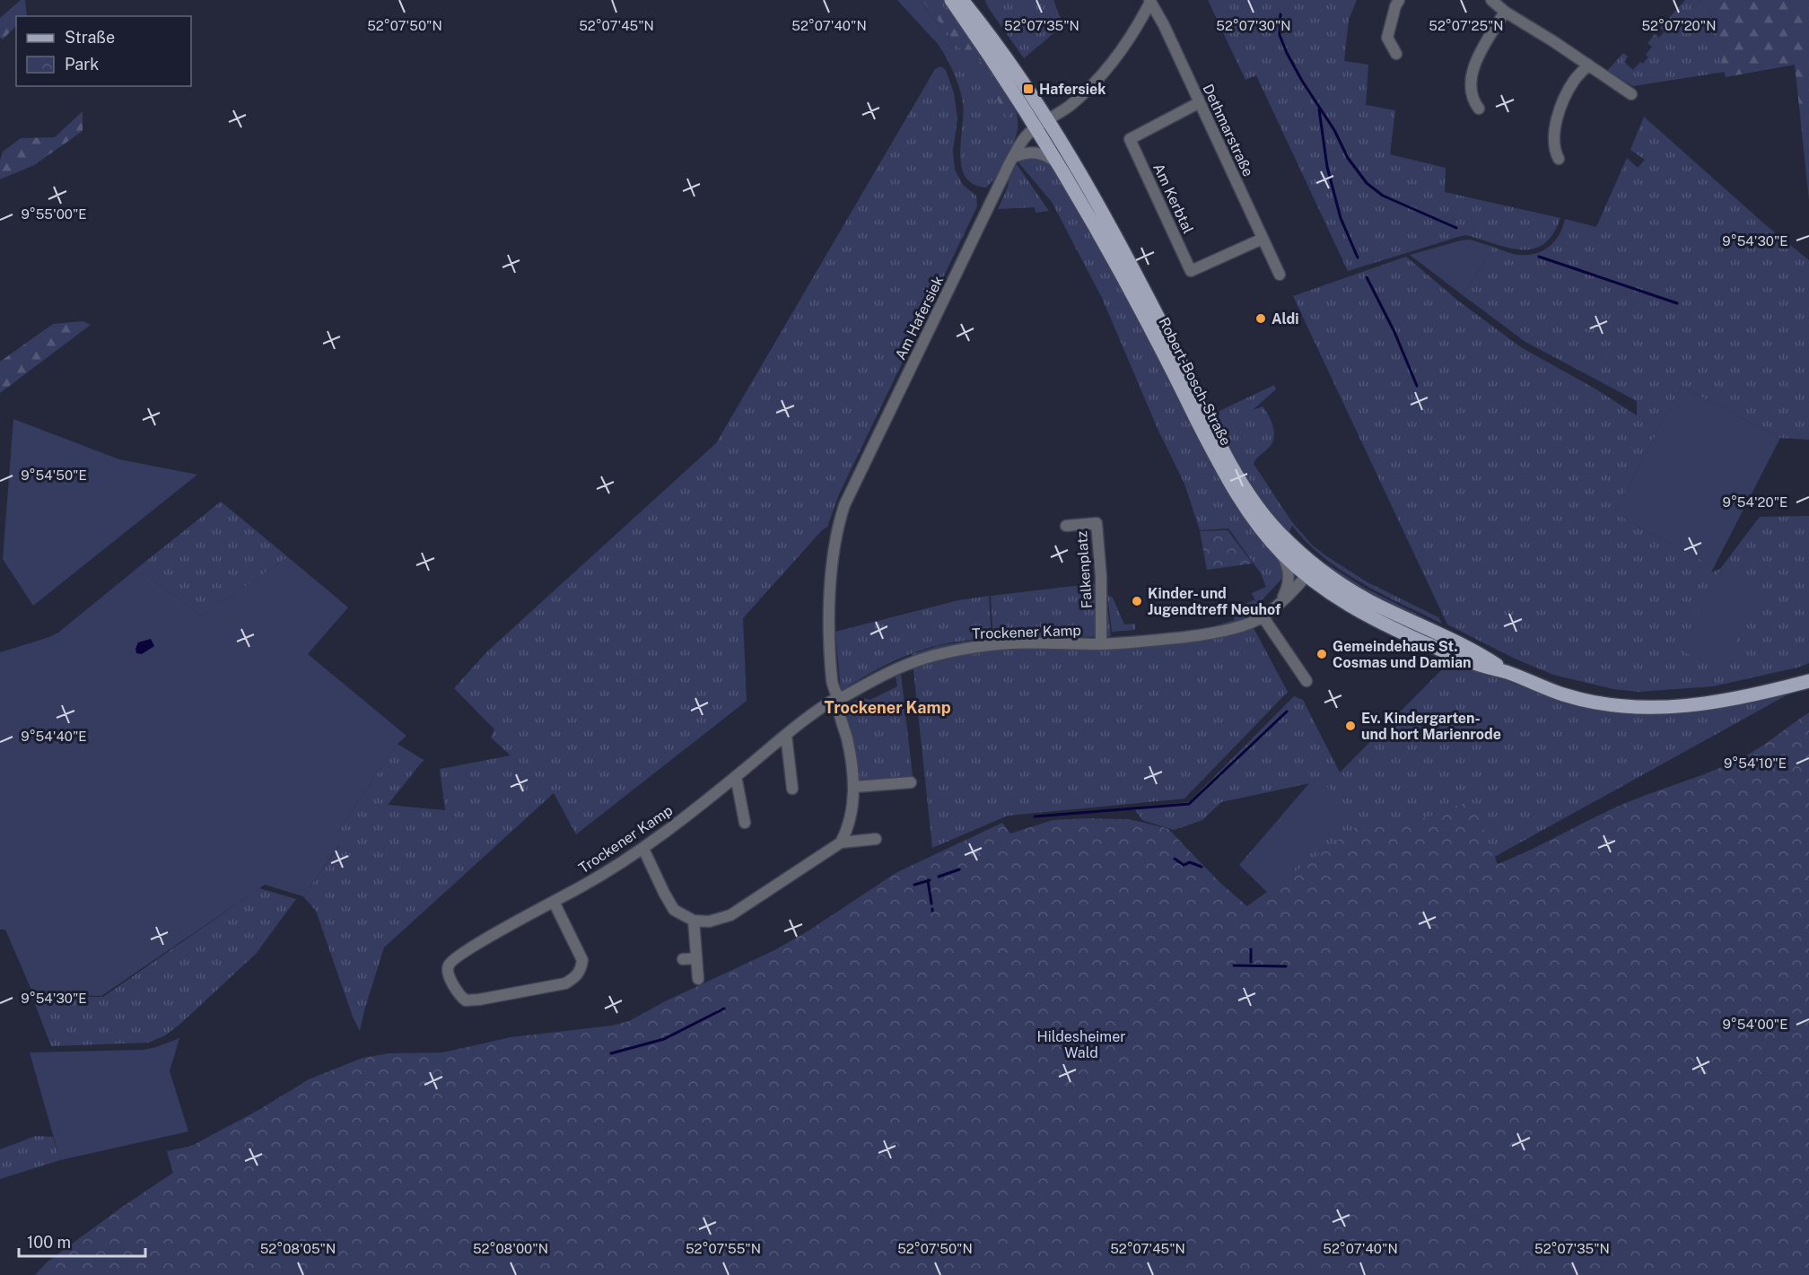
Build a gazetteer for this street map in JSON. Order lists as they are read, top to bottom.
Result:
{
  "streets": {
    "main road": ["Robert-Bosch-Straße"],
    "street": [
      "Dethmarstraße",
      "Am Kerbtal",
      "Am Hafersiek",
      "Falkenplatz",
      "Trockener Kamp"
    ]
  },
  "crossings": [
    ["Dethmarstraße", "Am Kerbtal"],
    ["Dethmarstraße", "Am Hafersiek"],
    ["Am Hafersiek", "Robert-Bosch-Straße"],
    ["Am Hafersiek", "Trockener Kamp"],
    ["Robert-Bosch-Straße", "Trockener Kamp"],
    ["Falkenplatz", "Trockener Kamp"]
  ],
  "districts": ["Trockener Kamp"],
  "parks": ["Hildesheimer Wald"],
  "places": {
    "transit": ["Hafersiek"],
    "other": [
      "Aldi",
      "Kinder- und Jugendtreff Neuhof",
      "Gemeindehaus St. Cosmas und Damian",
      "Ev. Kindergarten- und hort Marienrode"
    ]
  },
  "legend": ["Straße", "Park"],
  "scale_bar": "100 m",
  "coordinates": [
    "52°07'50\"N",
    "52°07'45\"N",
    "52°07'40\"N",
    "52°07'35\"N",
    "52°07'30\"N",
    "52°07'25\"N",
    "52°07'20\"N",
    "9°55'00\"E",
    "9°54'30\"E",
    "9°54'50\"E",
    "9°54'20\"E",
    "9°54'40\"E",
    "9°54'10\"E",
    "9°54'00\"E",
    "52°08'05\"N",
    "52°08'00\"N",
    "52°07'55\"N"
  ]
}
